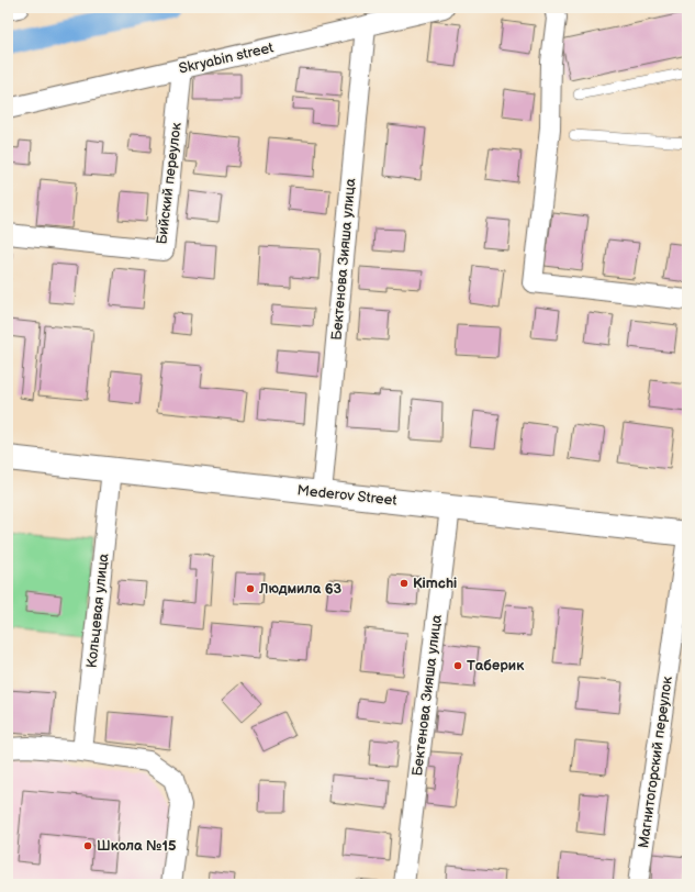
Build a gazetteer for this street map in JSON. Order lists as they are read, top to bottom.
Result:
{
  "streets": {
    "main road": ["Mederov Street"],
    "street": [
      "Skryabin street",
      "Бийский переулок",
      "Бектенова Зияша улица",
      "Кольцевая улица",
      "Магнитогорский переулок"
    ]
  },
  "crossings": [
    ["Skryabin street", "Бийский переулок"],
    ["Skryabin street", "Бектенова Зияша улица"],
    ["Бектенова Зияша улица", "Mederov Street"],
    ["Mederov Street", "Кольцевая улица"],
    ["Mederov Street", "Магнитогорский переулок"]
  ],
  "places": [
    "Kimchi",
    "Людмила 63",
    "Таберик",
    "Школа №15"
  ]
}
